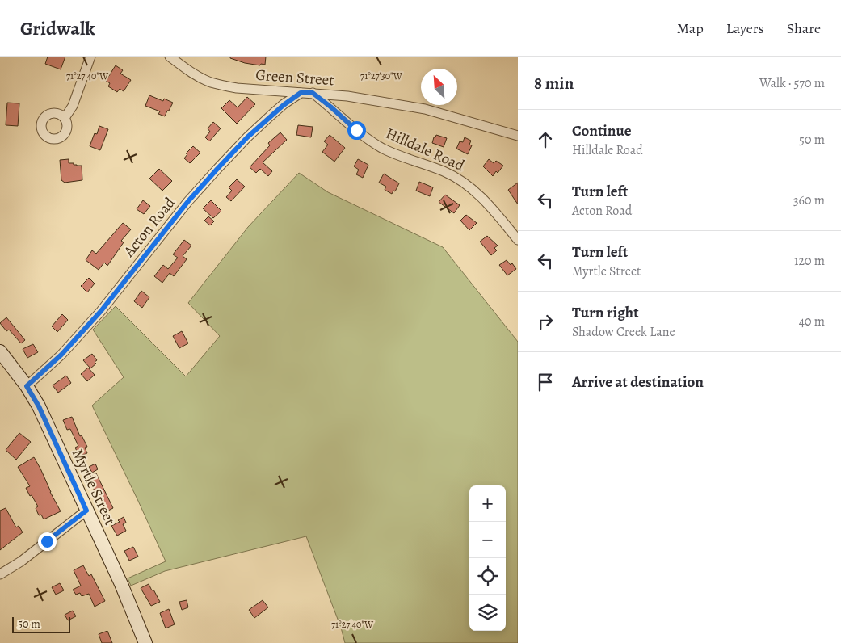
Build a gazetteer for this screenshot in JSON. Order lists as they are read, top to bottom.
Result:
{
  "streets": {
    "street": [
      "Green Street",
      "Hilldale Road",
      "Acton Road",
      "Myrtle Street"
    ]
  },
  "crossings": [
    ["Green Street", "Hilldale Road"],
    ["Green Street", "Acton Road"],
    ["Acton Road", "Myrtle Street"]
  ],
  "scale_bar": "50 m",
  "north": "top left",
  "page": {
    "header": "Gridwalk",
    "nav": ["Map", "Layers", "Share"],
    "heading": ["8 min", "Walk · 570 m"],
    "list": [
      ["Continue", "Hilldale Road", "50 m"],
      ["Turn left", "Acton Road", "360 m"],
      ["Turn left", "Myrtle Street", "120 m"],
      ["Turn right", "Shadow Creek Lane", "40 m"],
      "Arrive at destination"
    ],
    "map_buttons": ["+", "−"],
    "scale": "50 m"
  },
  "coordinates": ["71°27'40\"W", "71°27'30\"W"]
}
